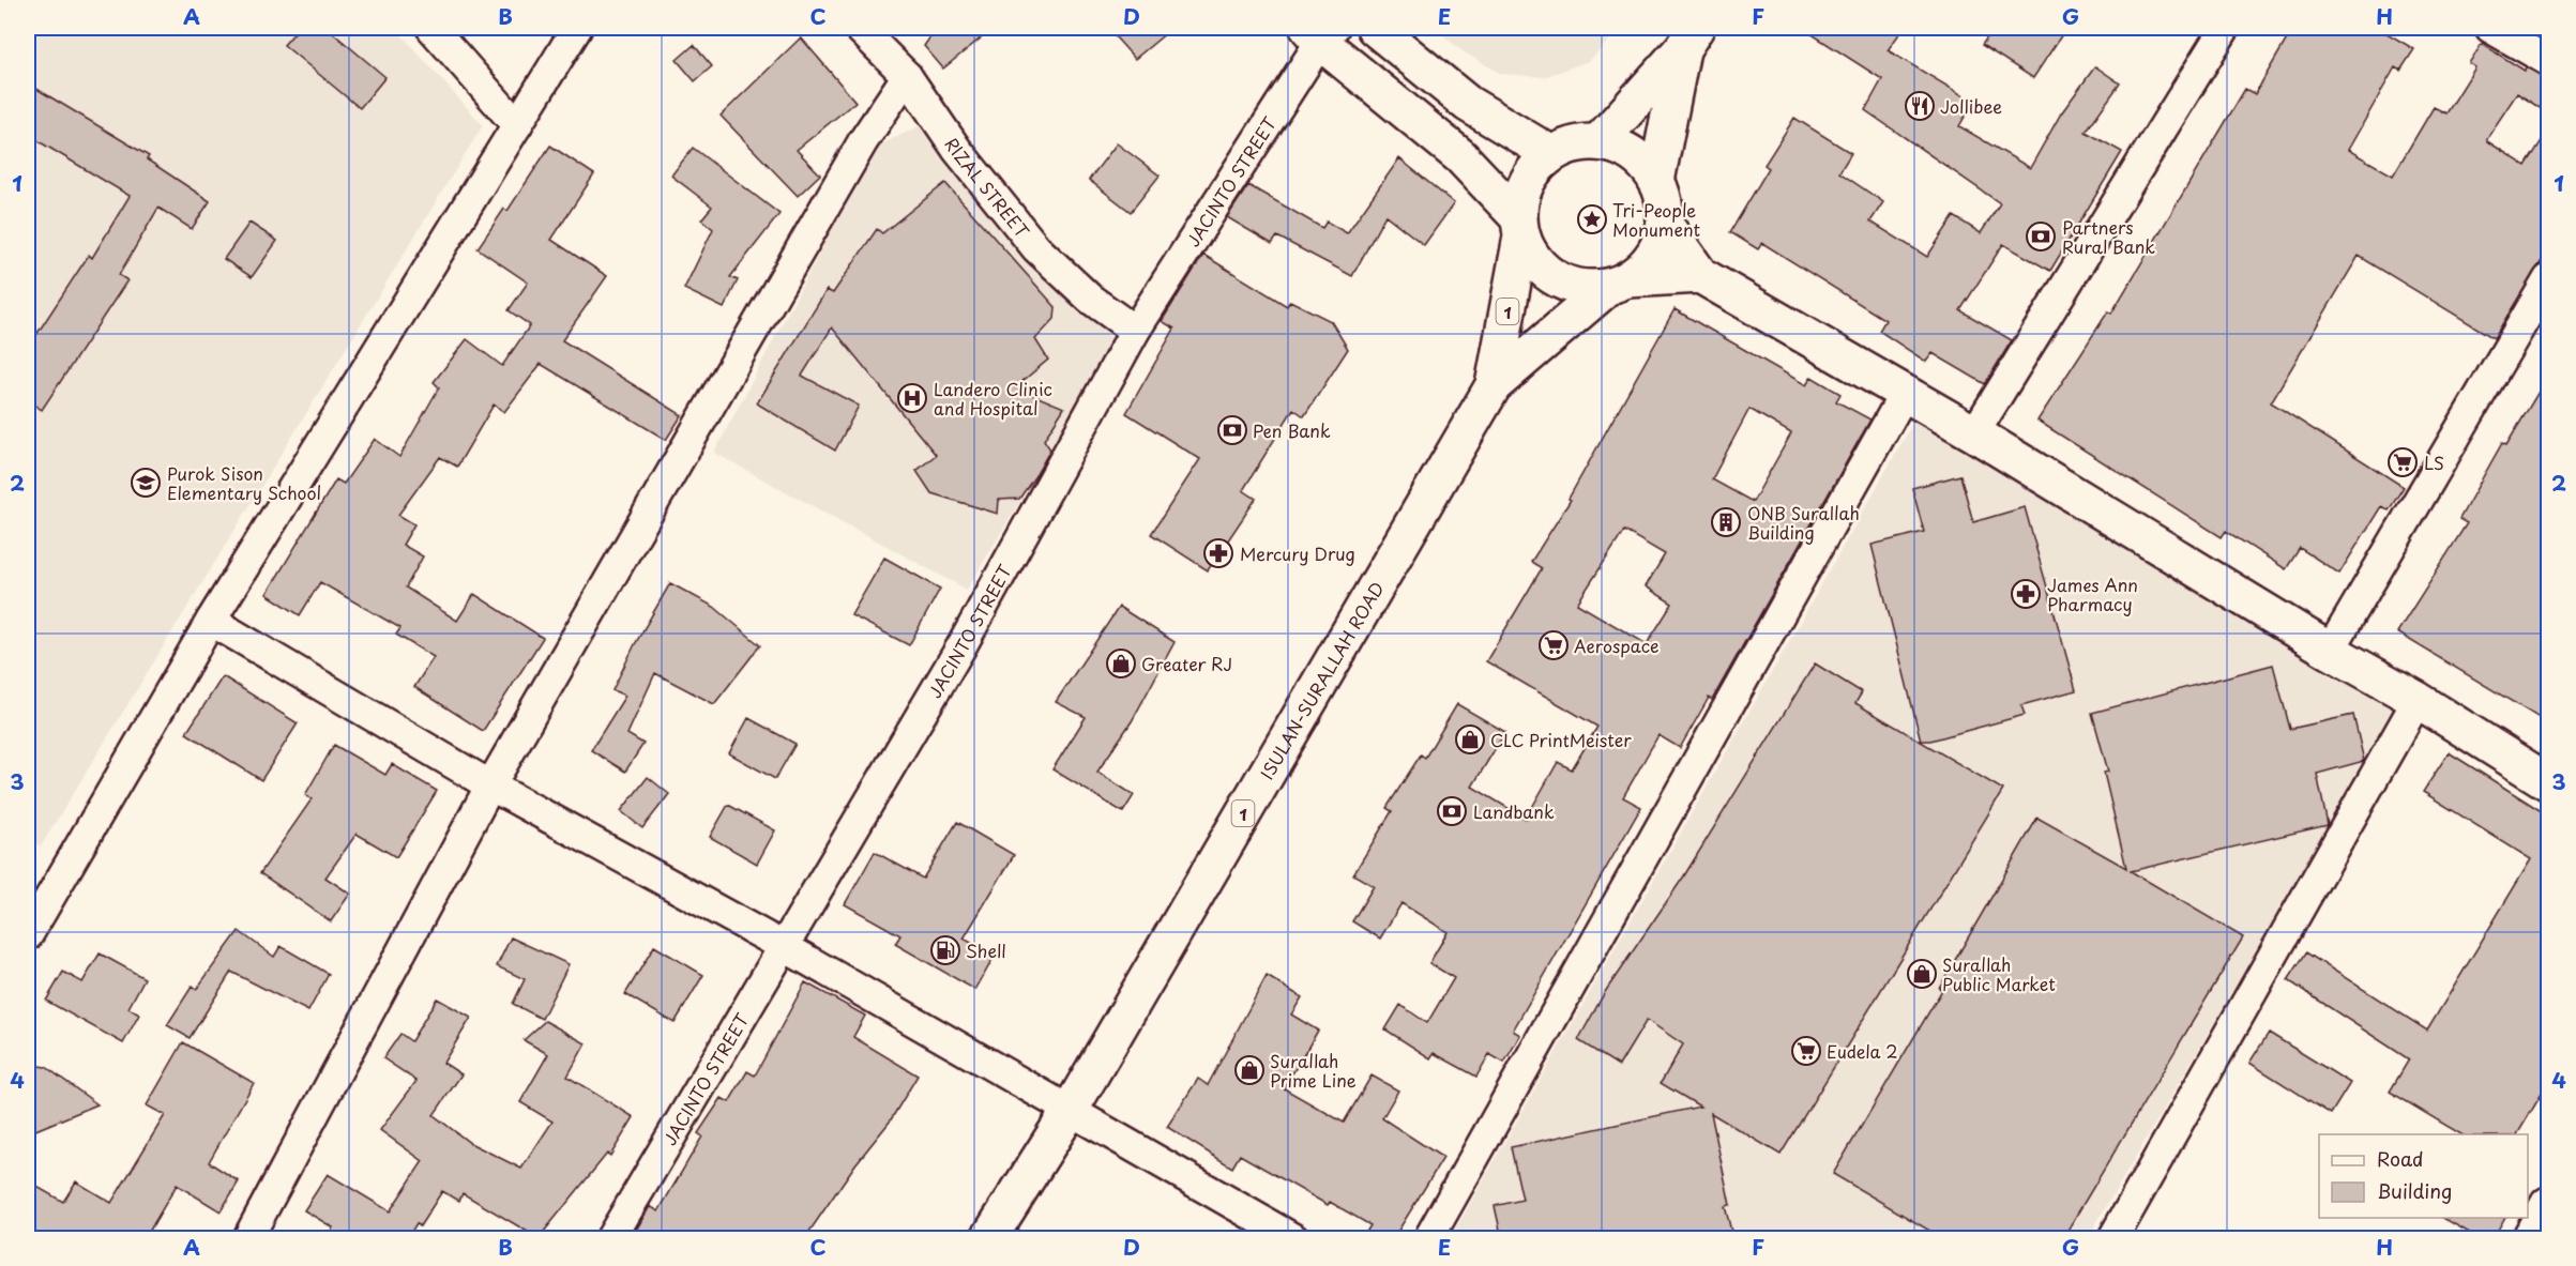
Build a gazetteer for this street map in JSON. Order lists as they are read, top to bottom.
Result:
{
  "streets": {
    "main road": ["1", "ISULAN-SURALLAH ROAD"],
    "street": ["JACINTO STREET", "RIZAL STREET"]
  },
  "crossings": [
    ["JACINTO STREET", "RIZAL STREET"],
    ["1", "ISULAN-SURALLAH ROAD"]
  ],
  "places": {
    "restaurant": ["Jollibee"],
    "place": ["Tri-People Monument"],
    "bank": ["Partners Rural Bank", "Pen Bank", "Landbank"],
    "hospital": ["Landero Clinic and Hospital"],
    "supermarket": ["LS", "Aerospace", "Eudela 2"],
    "school or university": ["Purok Sison Elementary School"],
    "building": ["ONB Surallah Building"],
    "pharmacy": ["Mercury Drug", "James Ann Pharmacy"],
    "shop": [
      "Greater RJ",
      "CLC PrintMeister",
      "Surallah Public Market",
      "Surallah Prime Line"
    ],
    "fuel station": ["Shell"]
  },
  "legend": ["Road", "Building"],
  "grid": {
    "columns": [
      "A",
      "B",
      "C",
      "D",
      "E",
      "F",
      "G",
      "H"
    ],
    "rows": [
      "1",
      "2",
      "3",
      "4"
    ]
  }
}
